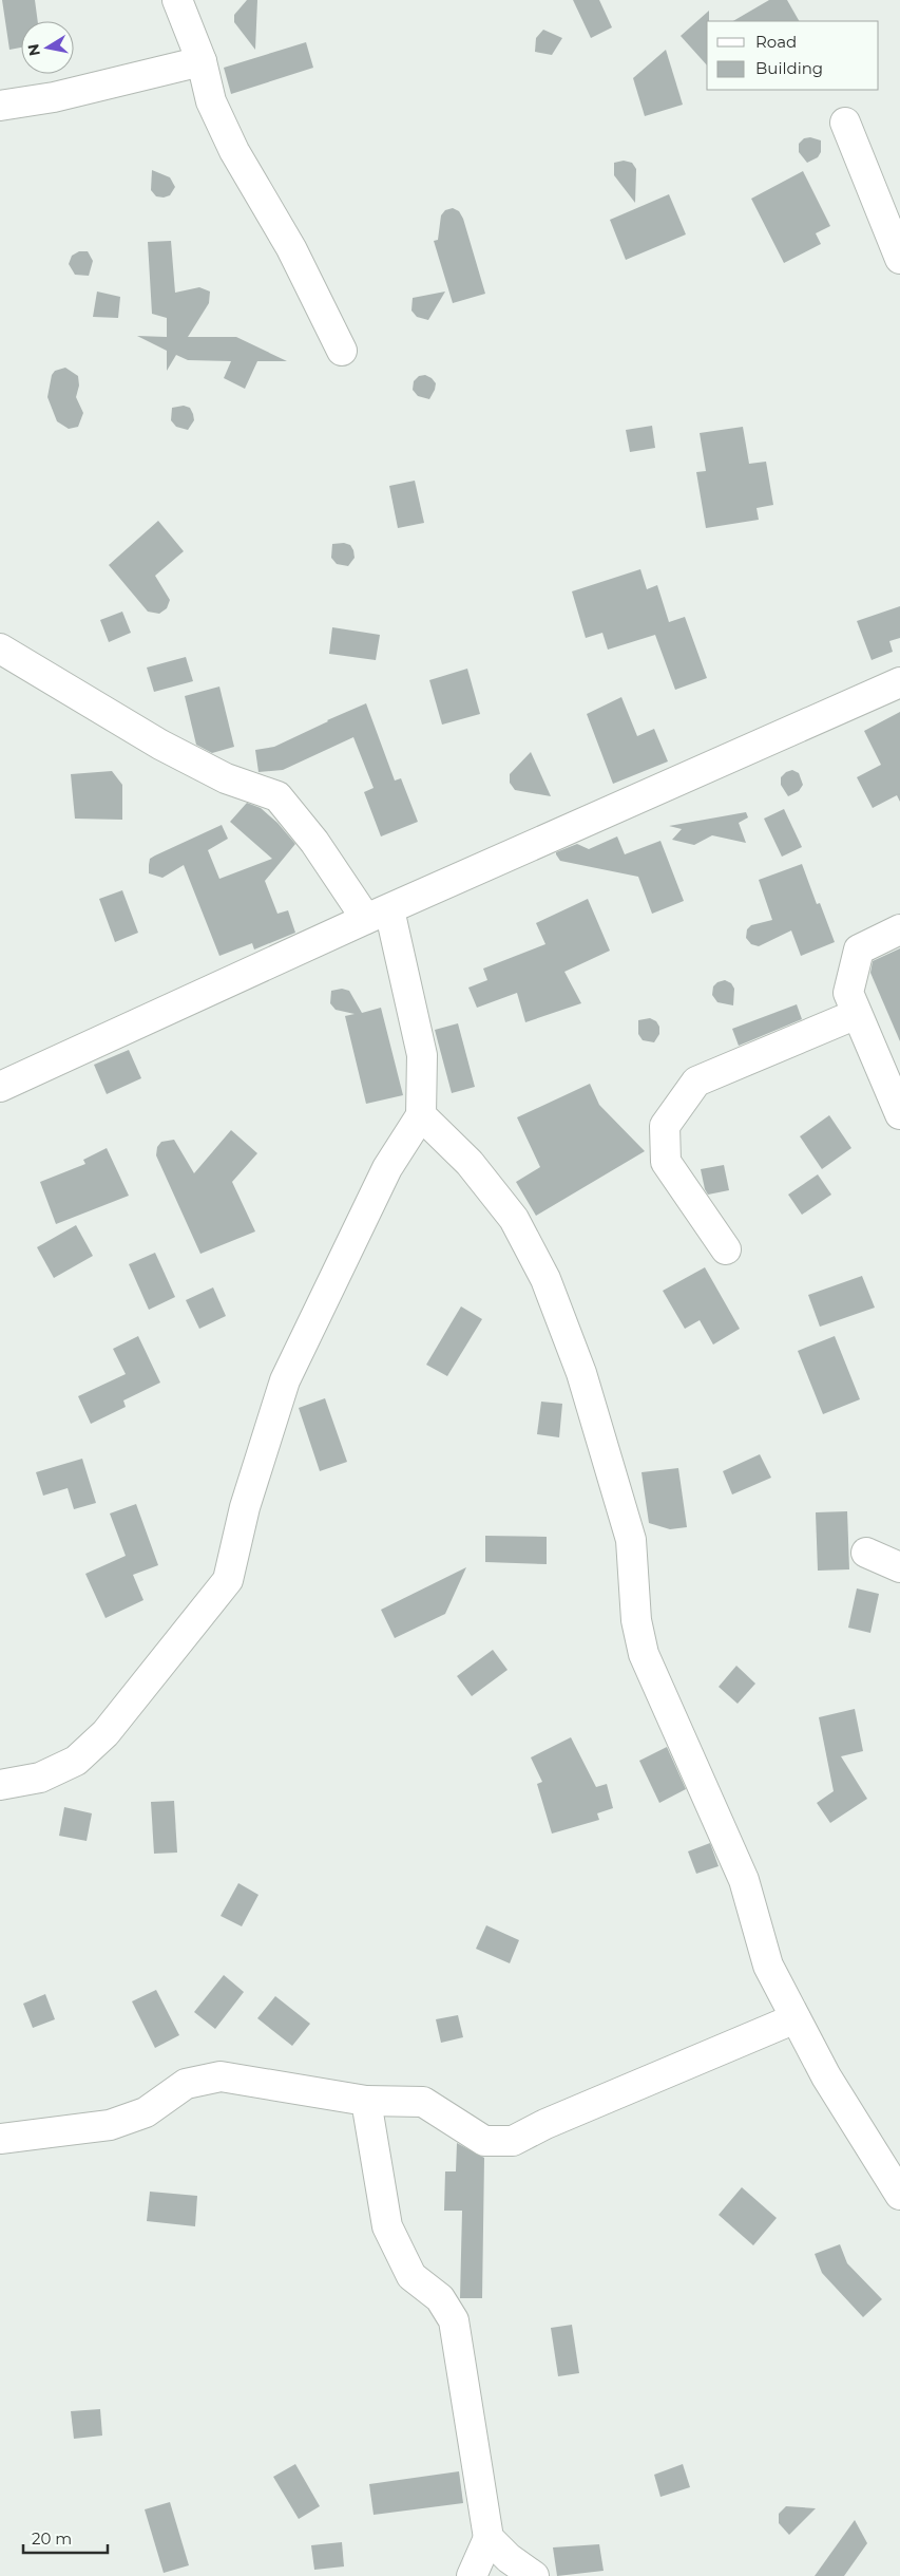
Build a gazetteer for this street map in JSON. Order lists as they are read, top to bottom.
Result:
{
  "legend": ["Road", "Building"],
  "scale_bar": "20 m",
  "north": "left"
}
